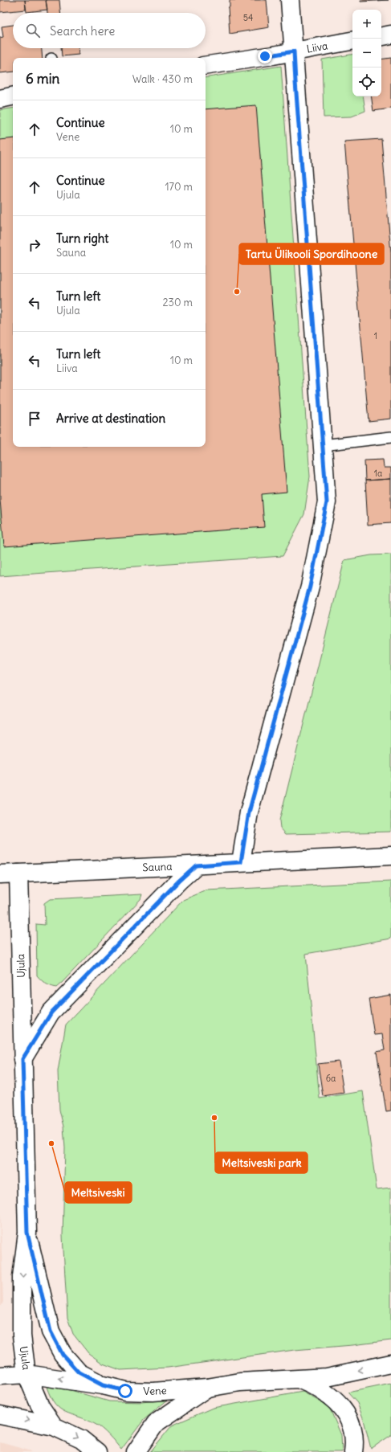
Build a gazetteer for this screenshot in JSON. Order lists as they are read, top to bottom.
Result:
{
  "streets": {
    "main road": [
      "Liiva",
      "Sauna",
      "Ujula",
      "Vene"
    ]
  },
  "crossings": [
    ["Sauna", "Ujula"],
    ["Ujula", "Vene"]
  ],
  "places": ["Tartu Ülikooli Spordihoone", "Meltsiveski park", "Meltsiveski"],
  "house_numbers": [
    "54",
    "1",
    "1a",
    "6a"
  ],
  "page": {
    "map_buttons": ["+", "−"],
    "search": "Search here",
    "heading": ["6 min", "Walk · 430 m"],
    "list": [
      ["Continue", "Vene", "10 m"],
      ["Continue", "Ujula", "170 m"],
      ["Turn right", "Sauna", "10 m"],
      ["Turn left", "Ujula", "230 m"],
      ["Turn left", "Liiva", "10 m"],
      "Arrive at destination"
    ]
  }
}
